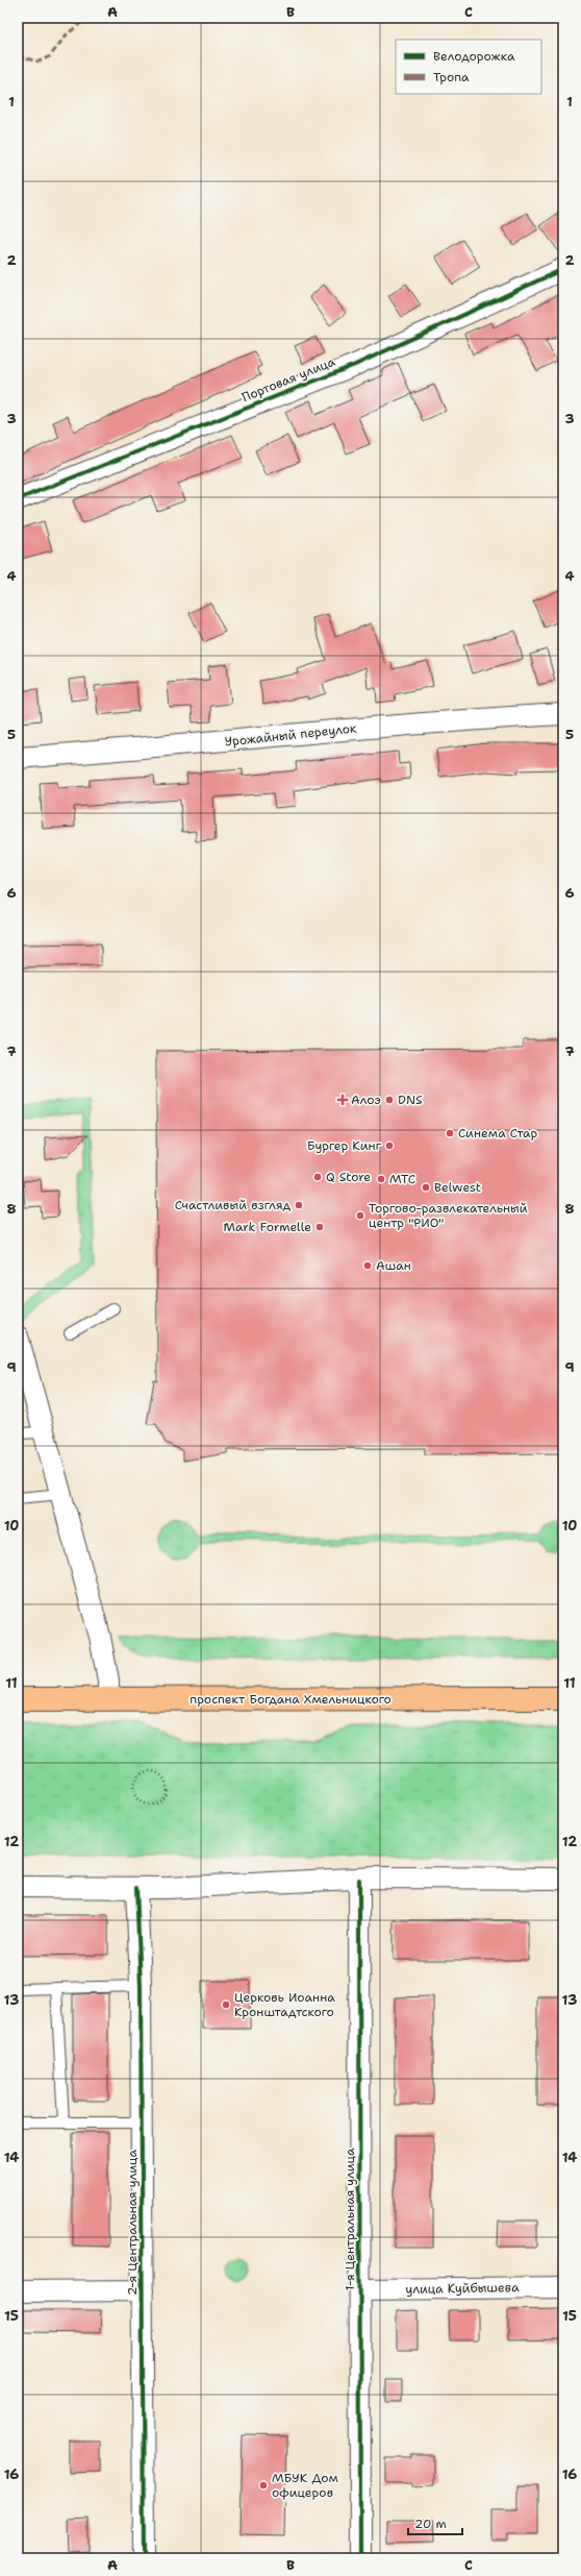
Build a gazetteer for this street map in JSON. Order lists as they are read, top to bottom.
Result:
{
  "streets": {
    "main road": ["проспект Богдана Хмельницкого"],
    "street": [
      "Портовая улица",
      "Урожайный переулок",
      "1-я Центральная улица",
      "2-я Центральная улица",
      "улица Куйбышева"
    ]
  },
  "crossings": [
    ["1-я Центральная улица", "улица Куйбышева"]
  ],
  "places": {
    "health": ["Алоэ"],
    "other": [
      "DNS",
      "Синема Стар",
      "Бургер Кинг",
      "Q Store",
      "МТС",
      "Belwest",
      "Счастливый взгляд",
      "Торгово-развлекательный центр \"РИО\"",
      "Mark Formelle",
      "Ашан",
      "Церковь Иоанна Кронштадтского",
      "МБУК Дом офицеров"
    ]
  },
  "legend": ["Велодорожка", "Тропа"],
  "scale_bar": "20 m",
  "grid": {
    "columns": ["A", "B", "C"],
    "rows": [
      "1",
      "2",
      "3",
      "4",
      "5",
      "6",
      "7",
      "8",
      "9",
      "10",
      "11",
      "12",
      "13",
      "14",
      "15",
      "16"
    ]
  }
}
